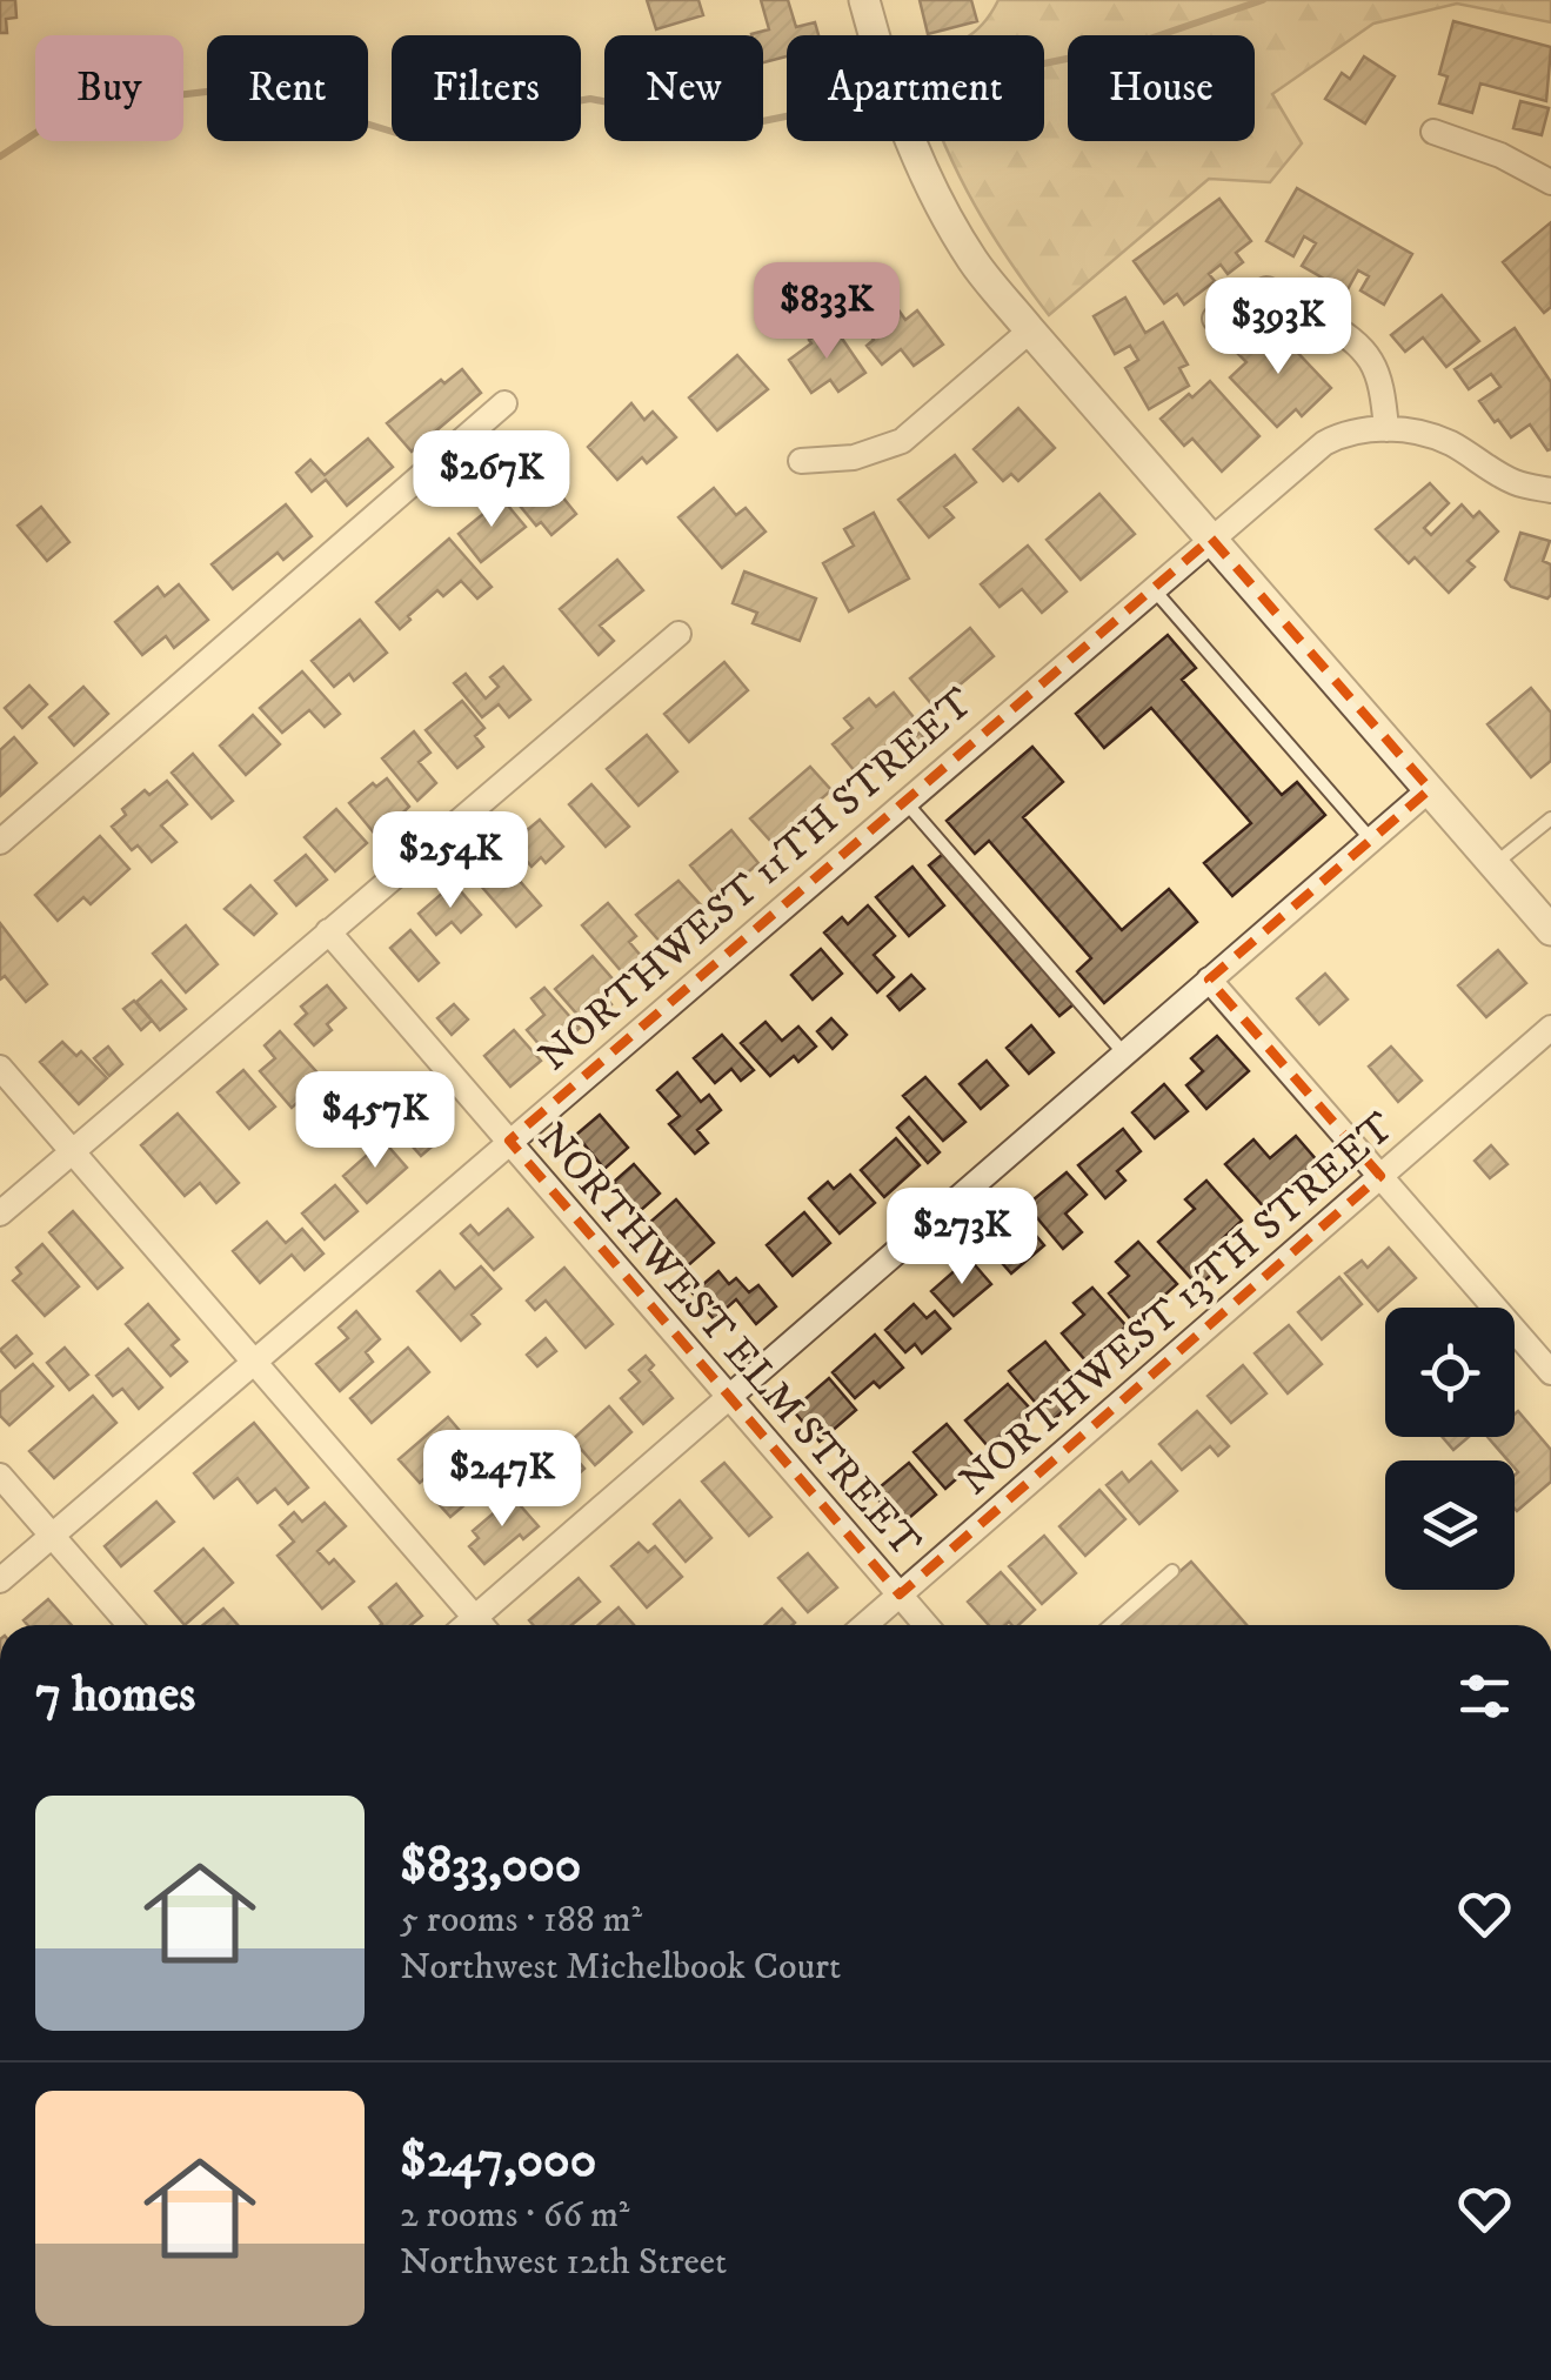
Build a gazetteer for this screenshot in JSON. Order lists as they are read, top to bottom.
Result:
{
  "streets": {
    "street": ["NORTHWEST 11TH STREET", "NORTHWEST 13TH STREET", "NORTHWEST ELM STREET"]
  },
  "crossings": [
    ["NORTHWEST 11TH STREET", "NORTHWEST ELM STREET"],
    ["NORTHWEST 13TH STREET", "NORTHWEST ELM STREET"]
  ],
  "page": {
    "chip": [
      "Buy",
      "Rent",
      "Filters",
      "New",
      "Apartment",
      "House"
    ],
    "price": [
      "$833K",
      "$393K",
      "$267K",
      "$254K",
      "$457K",
      "$273K",
      "$247K"
    ],
    "heading": "7 homes",
    "list": [
      {
        "name": "$833,000",
        "note": "5 rooms · 188 m² · Northwest Michelbook Court"
      },
      {
        "name": "$247,000",
        "note": "2 rooms · 66 m² · Northwest 12th Street"
      }
    ]
  }
}
